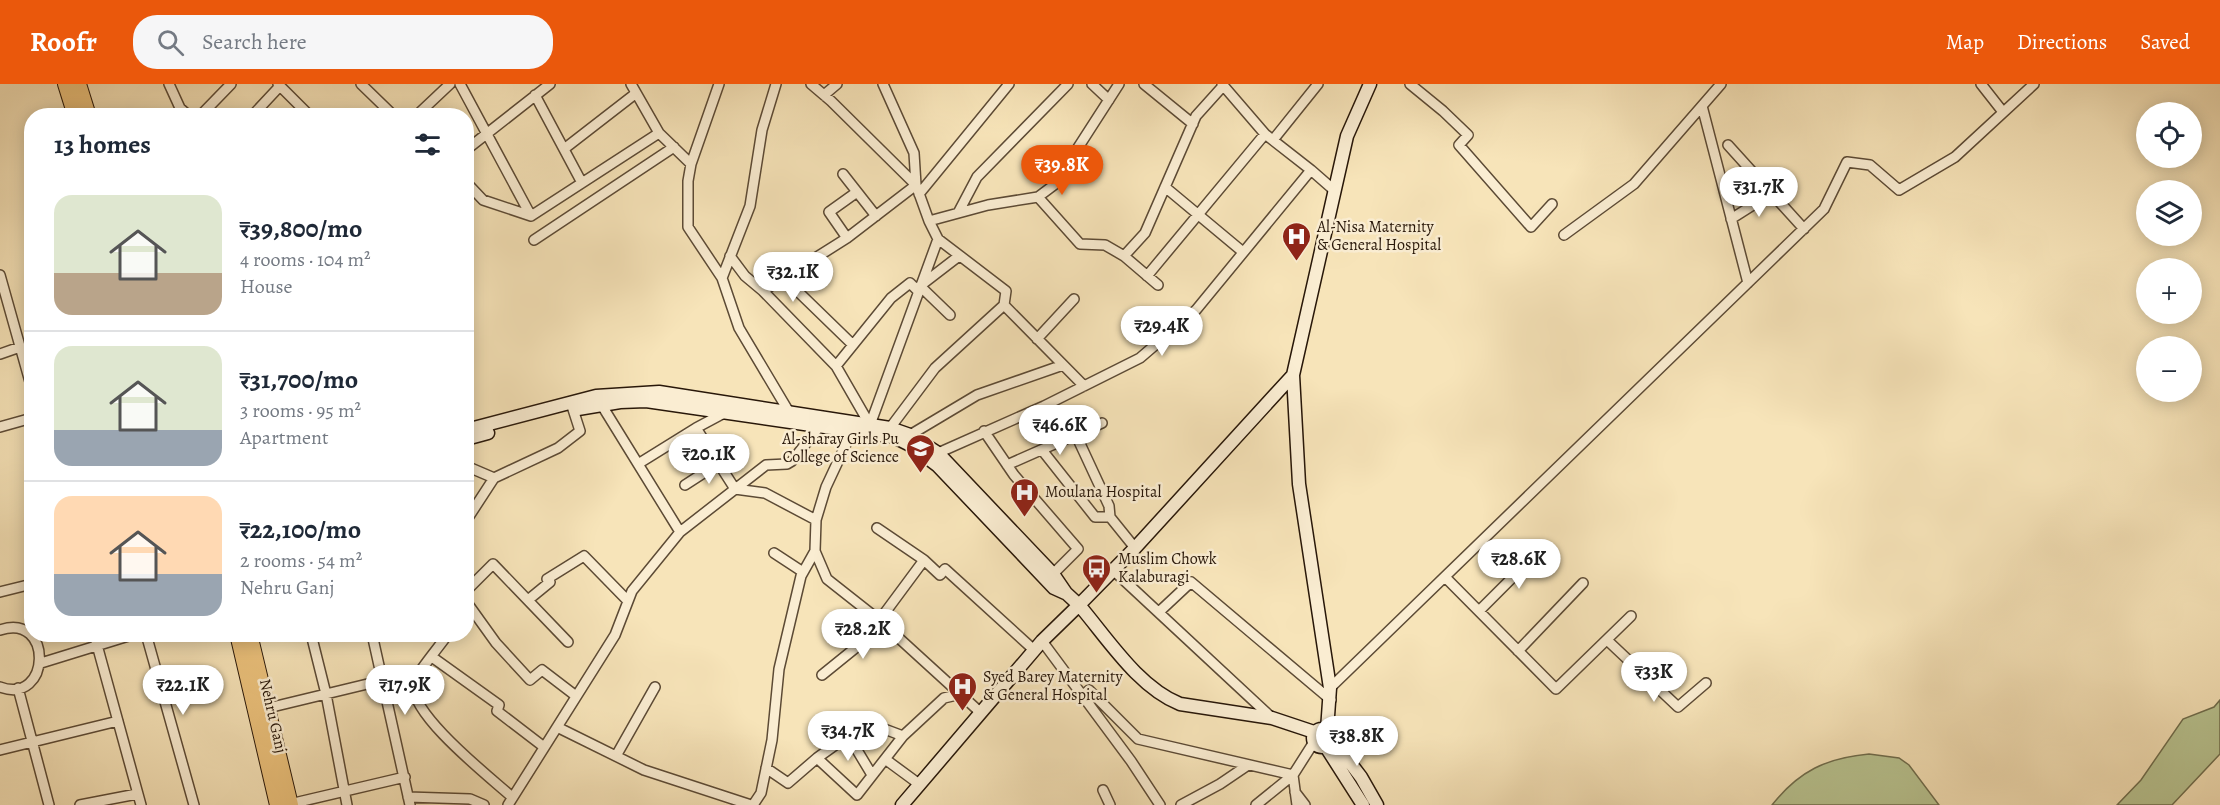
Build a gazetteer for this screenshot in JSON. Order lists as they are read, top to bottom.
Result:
{
  "streets": {
    "main road": ["Nehru Ganj"]
  },
  "places": {
    "hospital": ["Al-Nisa Maternity & General Hospital", "Moulana Hospital", "Syed Barey Maternity & General Hospital"],
    "school or university": ["Al-sharay Girls Pu College of Science"],
    "bus stop": ["Muslim Chowk Kalaburagi"]
  },
  "page": {
    "header": "Roofr",
    "search": "Search here",
    "nav": ["Map", "Directions", "Saved"],
    "map_buttons": ["+", "−"],
    "heading": "13 homes",
    "price": [
      "₹39.8K",
      "₹31.7K",
      "₹32.1K",
      "₹29.4K",
      "₹46.6K",
      "₹20.1K",
      "₹28.6K",
      "₹28.2K",
      "₹33K",
      "₹22.1K",
      "₹17.9K",
      "₹34.7K",
      "₹38.8K"
    ],
    "list": [
      {
        "name": "₹39,800/mo",
        "note": "4 rooms · 104 m² · House"
      },
      {
        "name": "₹31,700/mo",
        "note": "3 rooms · 95 m² · Apartment"
      },
      {
        "name": "₹22,100/mo",
        "note": "2 rooms · 54 m² · Nehru Ganj"
      }
    ]
  }
}
